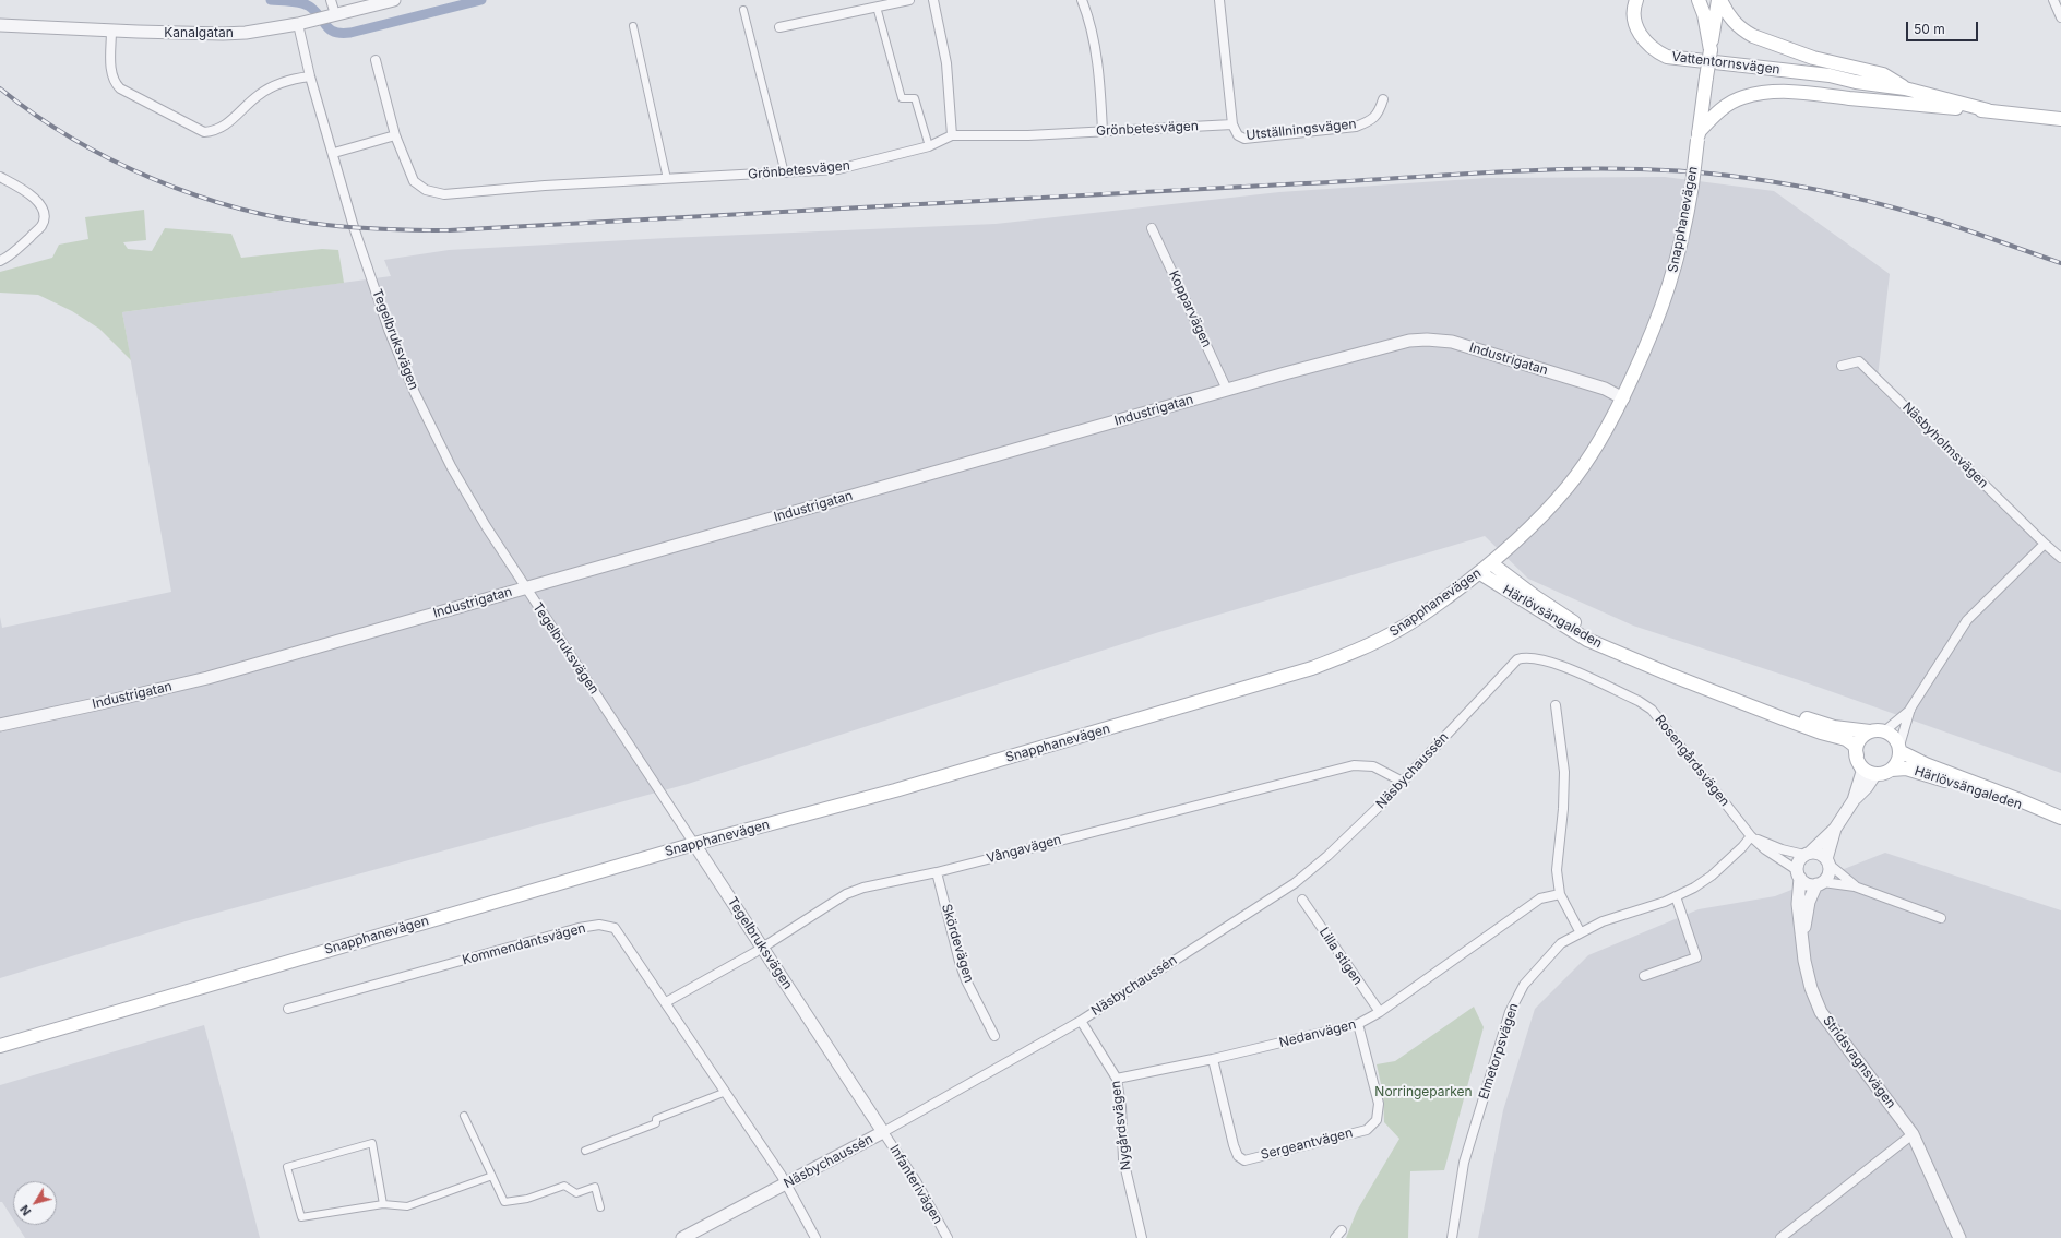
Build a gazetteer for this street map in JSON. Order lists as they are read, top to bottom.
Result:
{
  "streets": {
    "main road": ["Vattentornsvägen", "Snapphanevägen", "Härlövsängaleden"],
    "street": [
      "Kanalgatan",
      "Grönbetesvägen",
      "Utställningsvägen",
      "Kopparvägen",
      "Tegelbruksvägen",
      "Industrigatan",
      "Näsbyholmsvägen",
      "Rosengårdsvägen",
      "Näsbychaussén",
      "Vångavägen",
      "Skördevägen",
      "Kommendantsvägen",
      "Lilla stigen",
      "Nedanvägen",
      "Elmetorpsvägen",
      "Stridsvagnsvägen",
      "Nygårdsvägen",
      "Sergeantvägen",
      "Infanterivägen"
    ]
  },
  "crossings": [
    ["Kanalgatan", "Tegelbruksvägen"],
    ["Grönbetesvägen", "Utställningsvägen"],
    ["Snapphanevägen", "Tegelbruksvägen"],
    ["Snapphanevägen", "Industrigatan"],
    ["Snapphanevägen", "Härlövsängaleden"],
    ["Kopparvägen", "Industrigatan"],
    ["Tegelbruksvägen", "Industrigatan"],
    ["Tegelbruksvägen", "Näsbychaussén"],
    ["Tegelbruksvägen", "Vångavägen"],
    ["Tegelbruksvägen", "Infanterivägen"],
    ["Rosengårdsvägen", "Näsbychaussén"],
    ["Rosengårdsvägen", "Elmetorpsvägen"],
    ["Rosengårdsvägen", "Stridsvagnsvägen"],
    ["Näsbychaussén", "Vångavägen"],
    ["Näsbychaussén", "Kommendantsvägen"],
    ["Näsbychaussén", "Nygårdsvägen"],
    ["Näsbychaussén", "Infanterivägen"],
    ["Vångavägen", "Skördevägen"],
    ["Vångavägen", "Kommendantsvägen"],
    ["Lilla stigen", "Nedanvägen"],
    ["Nedanvägen", "Nygårdsvägen"],
    ["Nedanvägen", "Sergeantvägen"]
  ],
  "parks": ["Norringeparken"],
  "scale_bar": "50 m",
  "north": "bottom left"
}
